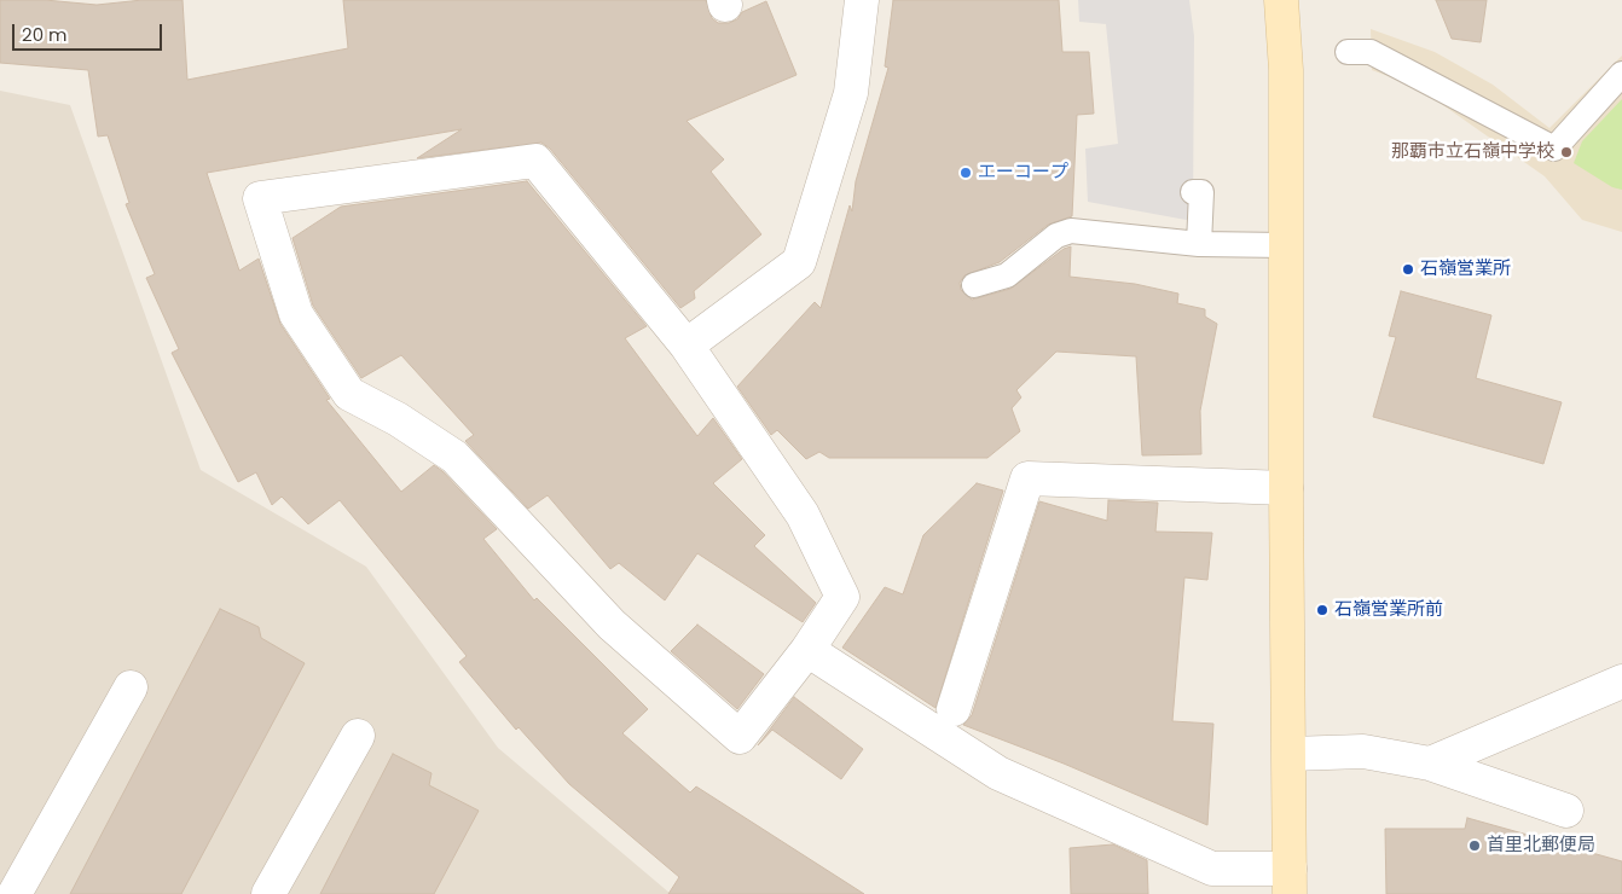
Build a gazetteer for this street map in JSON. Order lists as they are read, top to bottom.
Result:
{
  "places": [
    "那覇市立石嶺中学校",
    "エーコープ",
    "石嶺営業所",
    "石嶺営業所前",
    "首里北郵便局"
  ],
  "scale_bar": "20 m"
}
